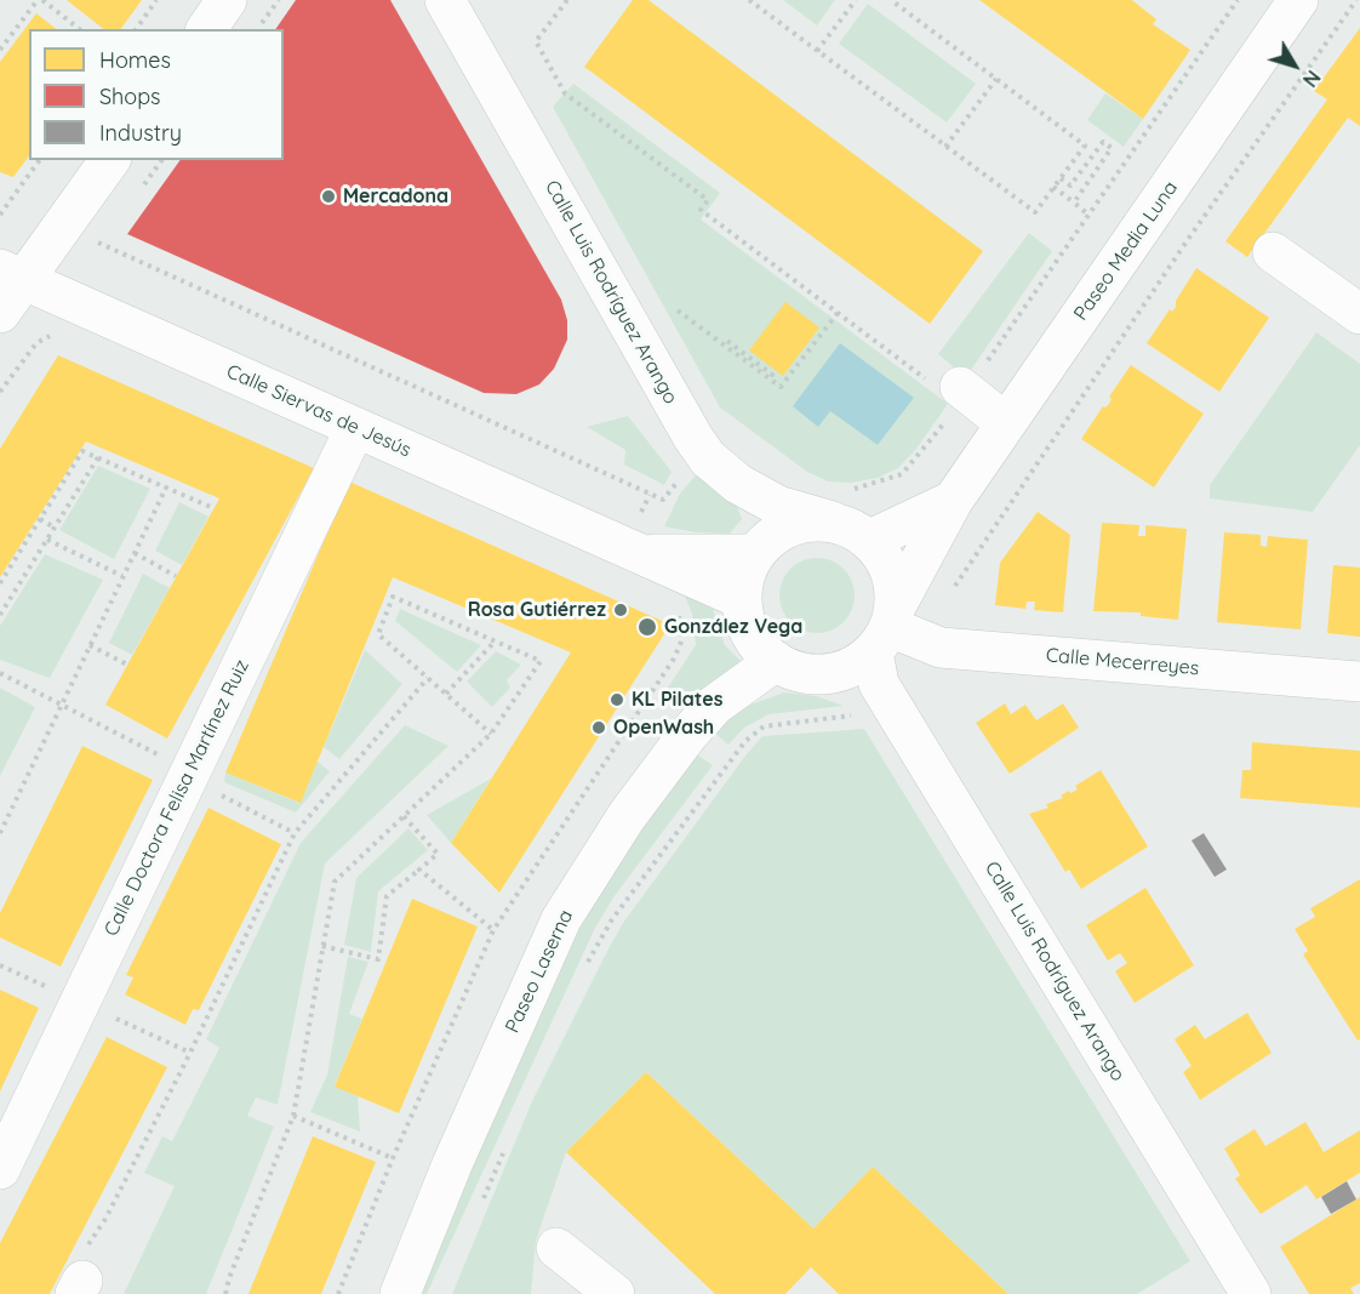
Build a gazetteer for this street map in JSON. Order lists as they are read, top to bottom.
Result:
{
  "streets": {
    "street": [
      "Paseo Media Luna",
      "Calle Luis Rodríguez Arango",
      "Calle Siervas de Jesús",
      "Calle Mecerreyes",
      "Calle Doctora Felisa Martínez Ruiz",
      "Paseo Laserna"
    ]
  },
  "crossings": [
    ["Paseo Media Luna", "Calle Luis Rodríguez Arango"],
    ["Paseo Media Luna", "Calle Siervas de Jesús"],
    ["Paseo Media Luna", "Calle Mecerreyes"],
    ["Paseo Media Luna", "Paseo Laserna"],
    ["Calle Luis Rodríguez Arango", "Calle Siervas de Jesús"],
    ["Calle Luis Rodríguez Arango", "Calle Mecerreyes"],
    ["Calle Luis Rodríguez Arango", "Paseo Laserna"],
    ["Calle Siervas de Jesús", "Calle Mecerreyes"],
    ["Calle Siervas de Jesús", "Calle Doctora Felisa Martínez Ruiz"],
    ["Calle Siervas de Jesús", "Paseo Laserna"],
    ["Calle Mecerreyes", "Paseo Laserna"]
  ],
  "places": [
    "Mercadona",
    "Rosa Gutiérrez",
    "González Vega",
    "KL Pilates",
    "OpenWash"
  ],
  "legend": ["Homes", "Shops", "Industry"],
  "north": "bottom right"
}
